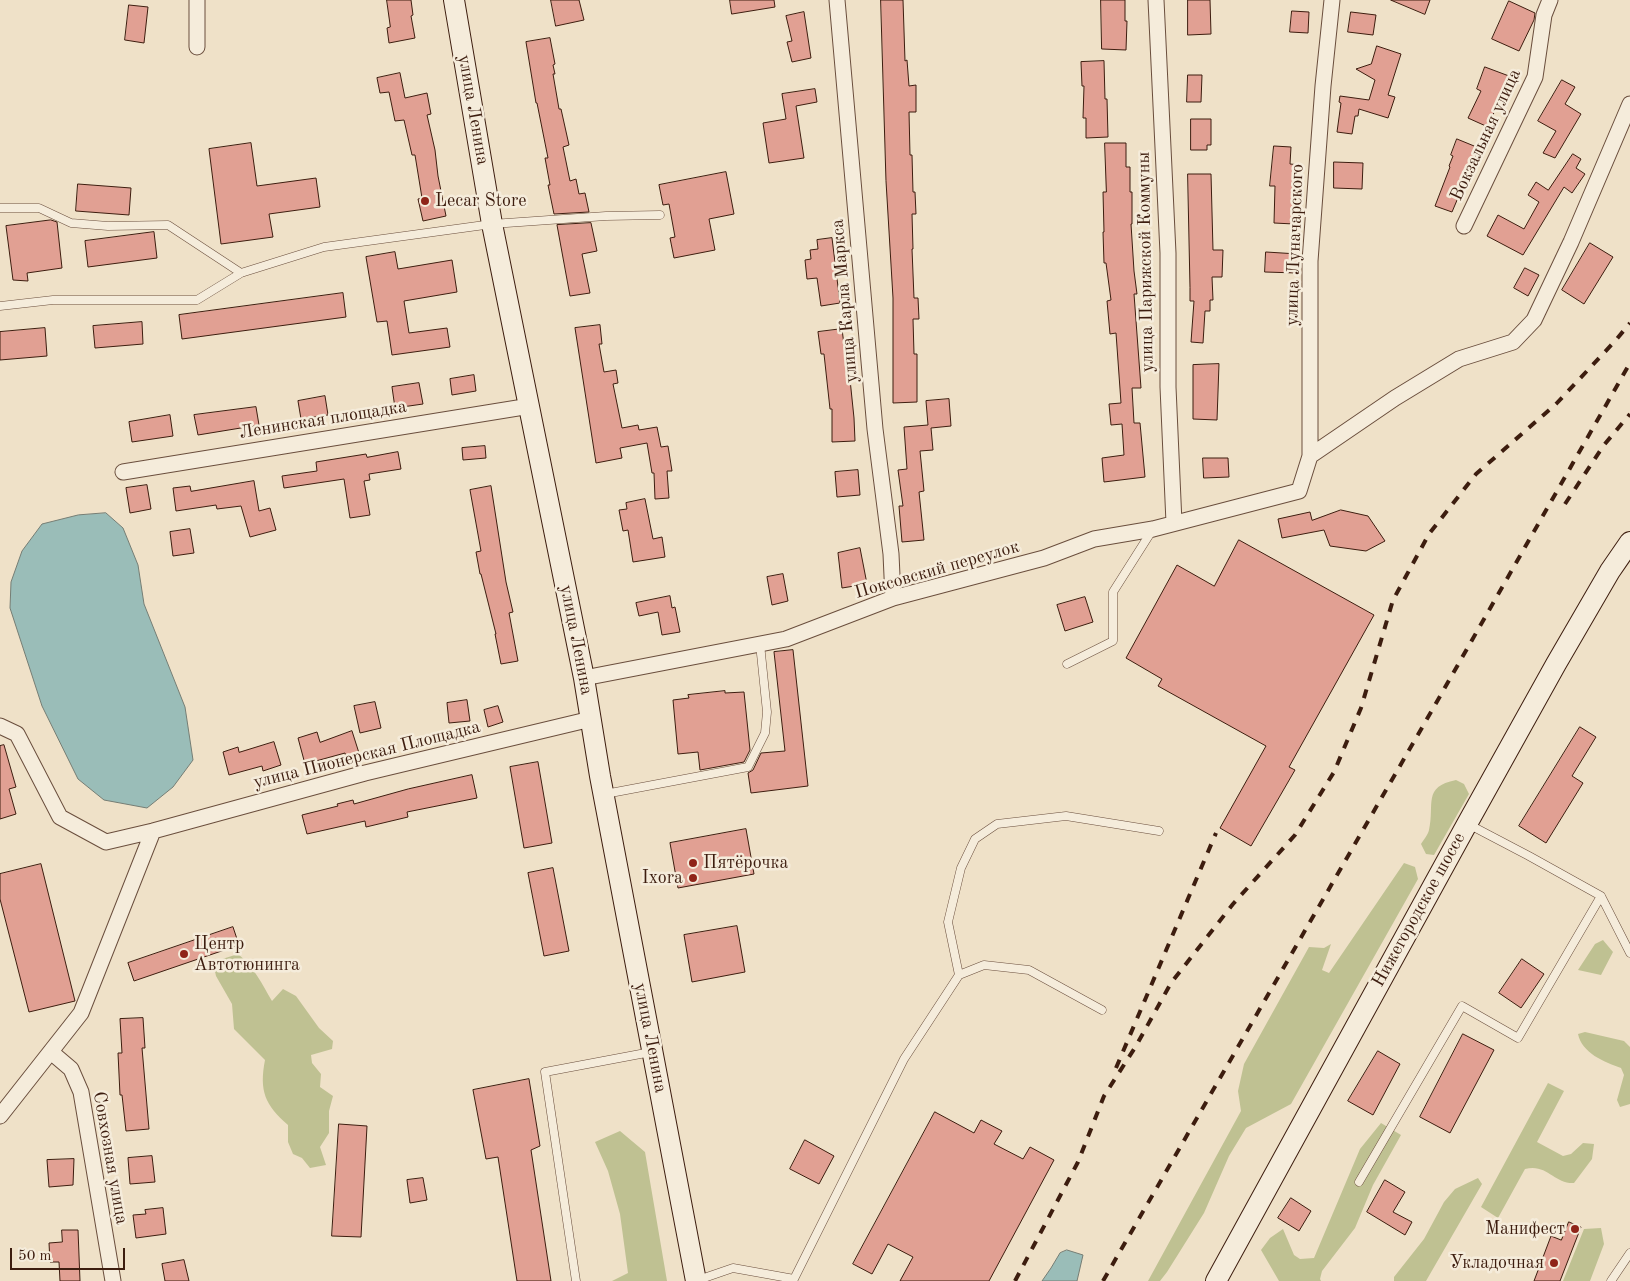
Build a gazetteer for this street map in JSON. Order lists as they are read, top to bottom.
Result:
{
  "streets": {
    "main road": ["улица Ленина", "Нижегородское шоссе"],
    "street": [
      "Вокзальная улица",
      "улица Луначарского",
      "улица Парижской Коммуны",
      "улица Карла Маркса",
      "Ленинская площадка",
      "Поксовский переулок",
      "улица Пионерская Площадка",
      "Совхозная улица"
    ]
  },
  "crossings": [
    ["улица Ленина", "Ленинская площадка"],
    ["улица Ленина", "Поксовский переулок"],
    ["улица Ленина", "улица Пионерская Площадка"],
    ["улица Луначарского", "Поксовский переулок"],
    ["улица Парижской Коммуны", "Поксовский переулок"],
    ["улица Карла Маркса", "Поксовский переулок"]
  ],
  "places": [
    "Lecar Store",
    "Пятёрочка",
    "Ixora",
    "Центр Автотюнинга",
    "Манифест",
    "Укладочная"
  ],
  "scale_bar": "50 m"
}
